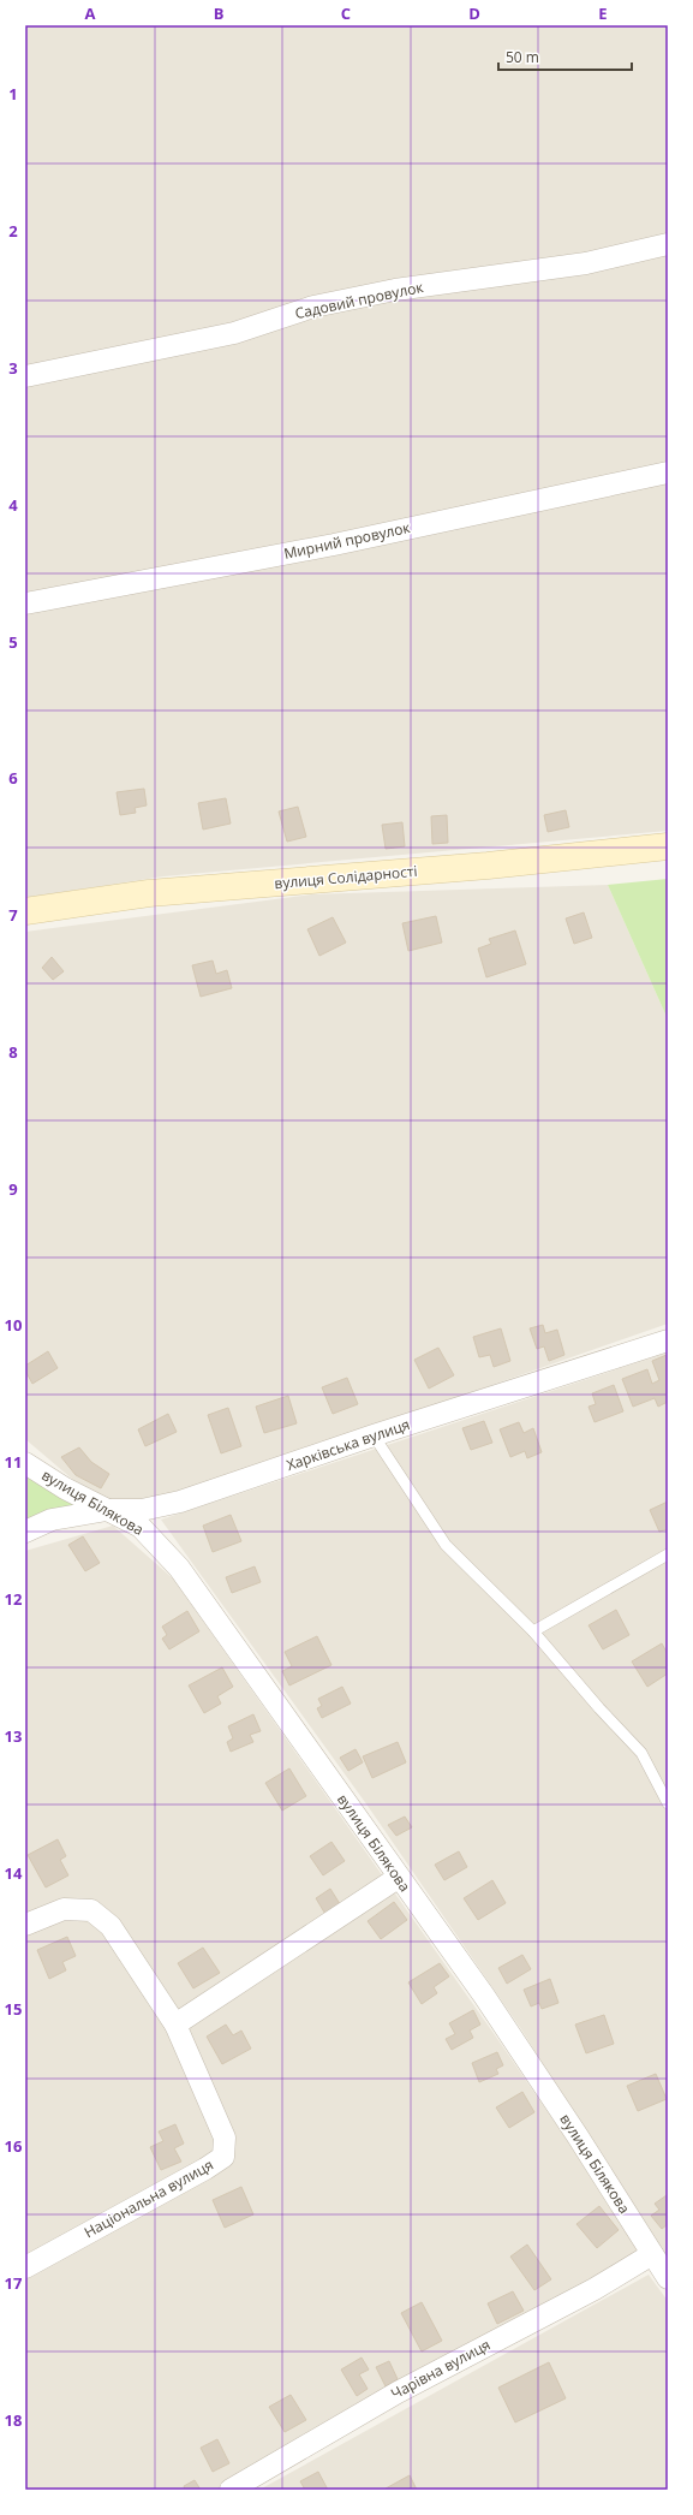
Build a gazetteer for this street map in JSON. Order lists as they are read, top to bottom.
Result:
{
  "streets": {
    "main road": ["вулиця Солідарності"],
    "street": [
      "Садовий провулок",
      "Мирний провулок",
      "Харківська вулиця",
      "вулиця Білякова",
      "Національна вулиця",
      "Чарівна вулиця"
    ]
  },
  "crossings": [
    ["Харківська вулиця", "вулиця Білякова"],
    ["вулиця Білякова", "Чарівна вулиця"]
  ],
  "scale_bar": "50 m",
  "grid": {
    "columns": [
      "A",
      "B",
      "C",
      "D",
      "E"
    ],
    "rows": [
      "1",
      "2",
      "3",
      "4",
      "5",
      "6",
      "7",
      "8",
      "9",
      "10",
      "11",
      "12",
      "13",
      "14",
      "15",
      "16",
      "17",
      "18"
    ]
  }
}
